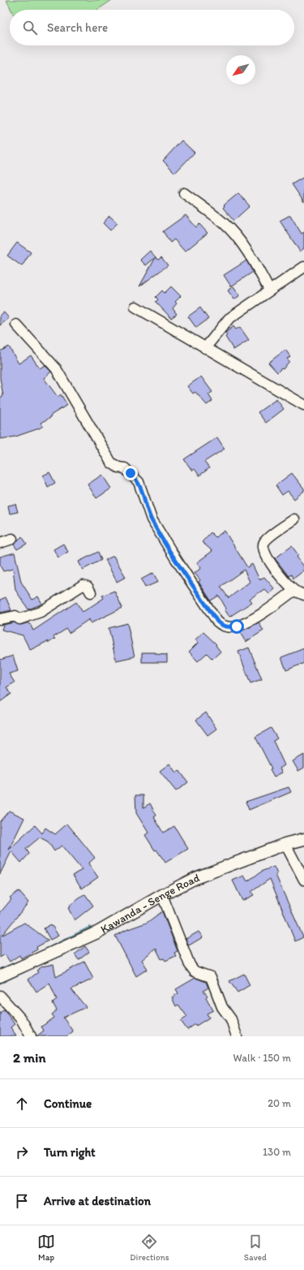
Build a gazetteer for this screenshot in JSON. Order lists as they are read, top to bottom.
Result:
{
  "streets": {
    "street": ["Kawanda - Senge Road"]
  },
  "north": "bottom left",
  "page": {
    "search": "Search here",
    "heading": ["2 min", "Walk · 150 m"],
    "list": [
      ["Continue", "20 m"],
      ["Turn right", "130 m"],
      "Arrive at destination"
    ],
    "nav": ["Map", "Directions", "Saved"]
  }
}
